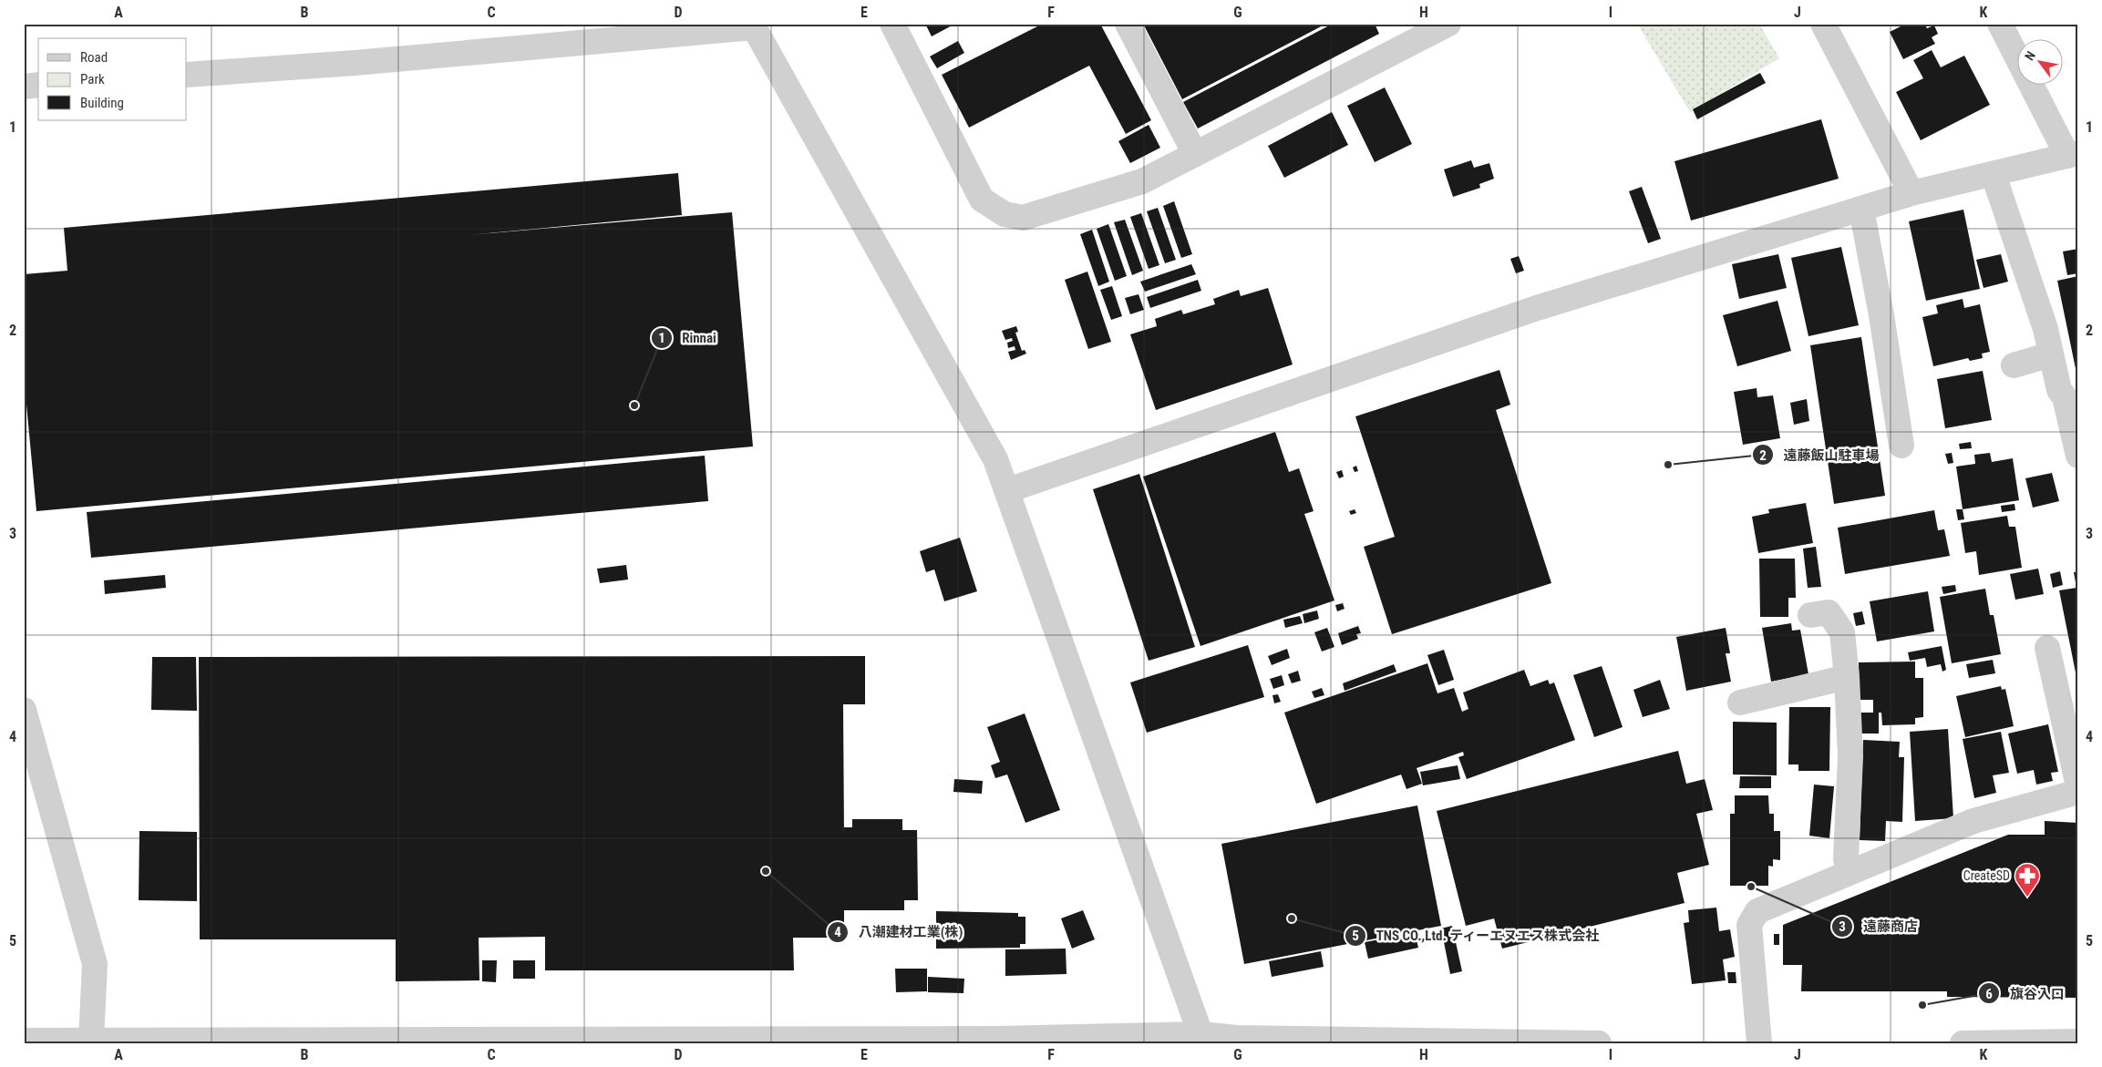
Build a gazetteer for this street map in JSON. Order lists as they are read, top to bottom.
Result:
{
  "places": {
    "other": [
      "Rinnai",
      "遠藤飯山駐車場",
      "八潮建材工業(株)",
      "遠藤商店",
      "TNS CO.,Ltd. ティーエヌエス株式会社",
      "旗谷入口"
    ],
    "pharmacy": ["CreateSD"]
  },
  "legend": ["Road", "Park", "Building"],
  "north": "top left",
  "grid": {
    "columns": [
      "A",
      "B",
      "C",
      "D",
      "E",
      "F",
      "G",
      "H",
      "I",
      "J",
      "K"
    ],
    "rows": [
      "1",
      "2",
      "3",
      "4",
      "5"
    ]
  }
}
